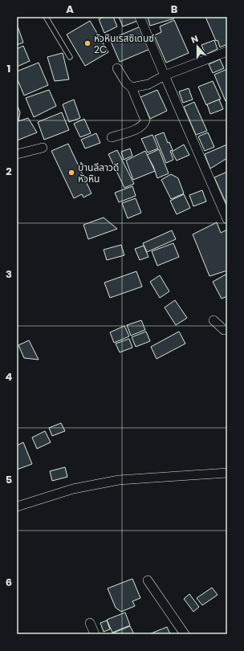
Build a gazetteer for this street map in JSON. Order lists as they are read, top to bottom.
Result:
{
  "places": ["หัวหินเรสซิเดนซ์ 2C", "บ้านลีลาวดี หัวหิน"],
  "north": "top",
  "grid": {
    "columns": ["A", "B"],
    "rows": [
      "1",
      "2",
      "3",
      "4",
      "5",
      "6"
    ]
  }
}
